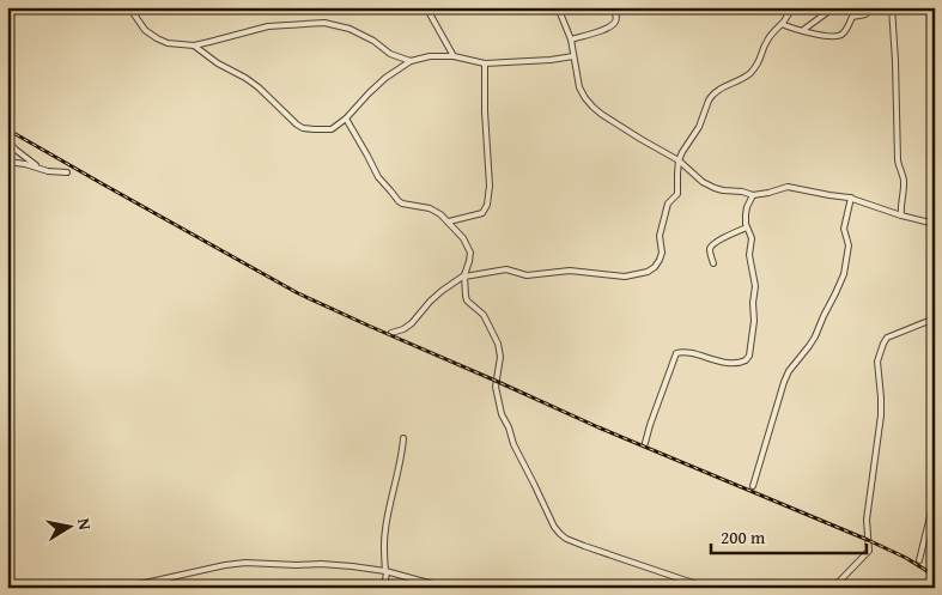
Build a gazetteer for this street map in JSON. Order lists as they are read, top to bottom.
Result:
{
  "scale_bar": "200 m",
  "north": "right"
}
